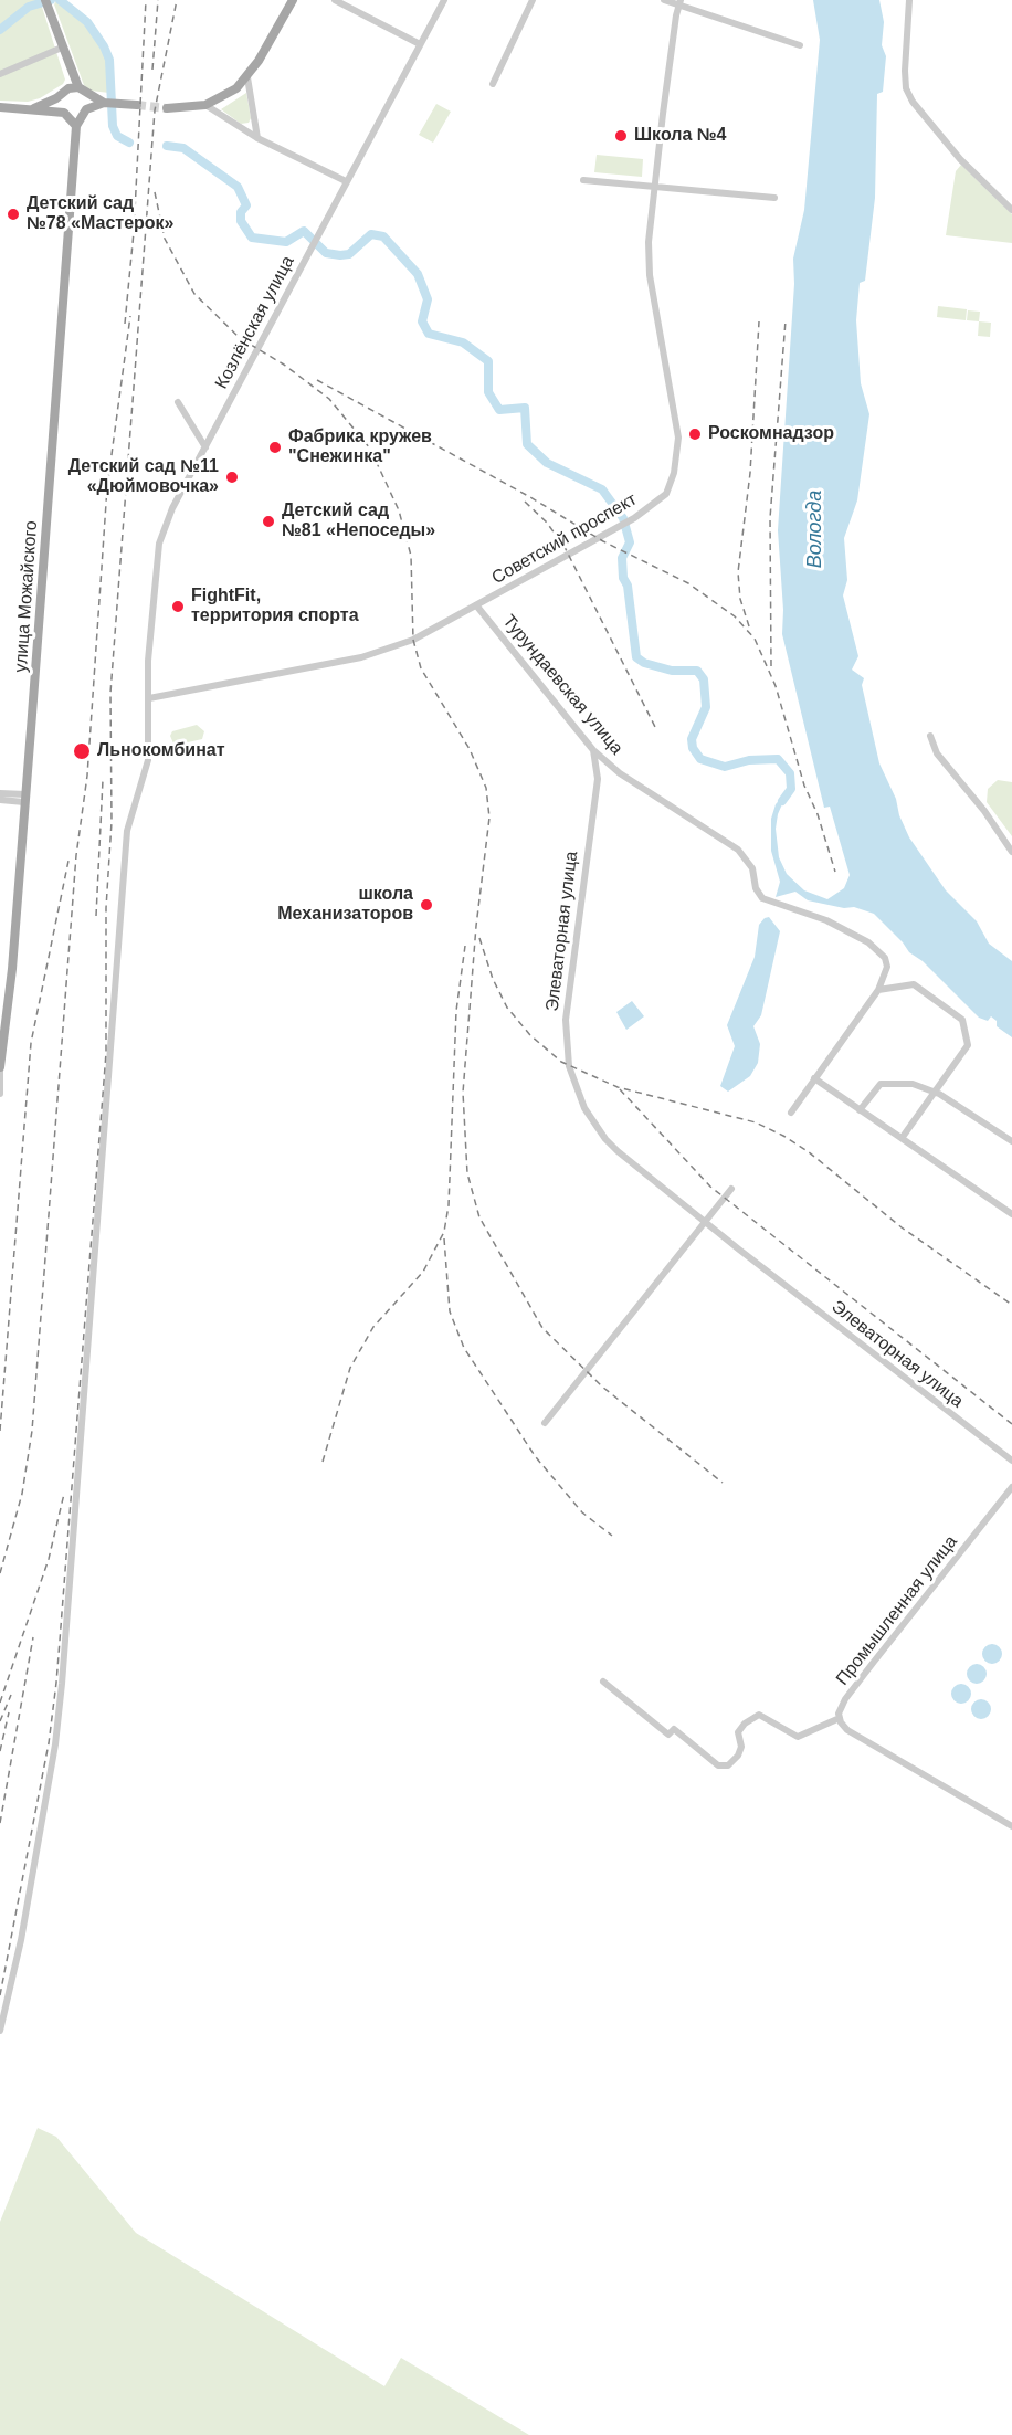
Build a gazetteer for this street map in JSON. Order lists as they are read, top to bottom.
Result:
{
  "streets": {
    "main road": ["улица Можайского"],
    "street": [
      "Козлёнская улица",
      "Советский проспект",
      "Турундаевская улица",
      "Элеваторная улица",
      "Промышленная улица"
    ]
  },
  "crossings": [
    ["Козлёнская улица", "Советский проспект"],
    ["Советский проспект", "Турундаевская улица"],
    ["Турундаевская улица", "Элеваторная улица"]
  ],
  "water": ["Вологда"],
  "places": [
    "Школа №4",
    "Детский сад №78 «Мастерок»",
    "Роскомнадзор",
    "Фабрика кружев \"Снежинка\"",
    "Детский сад №11 «Дюймовочка»",
    "Детский сад №81 «Непоседы»",
    "FightFit, территория спорта",
    "Льнокомбинат",
    "школа Механизаторов"
  ]
}
